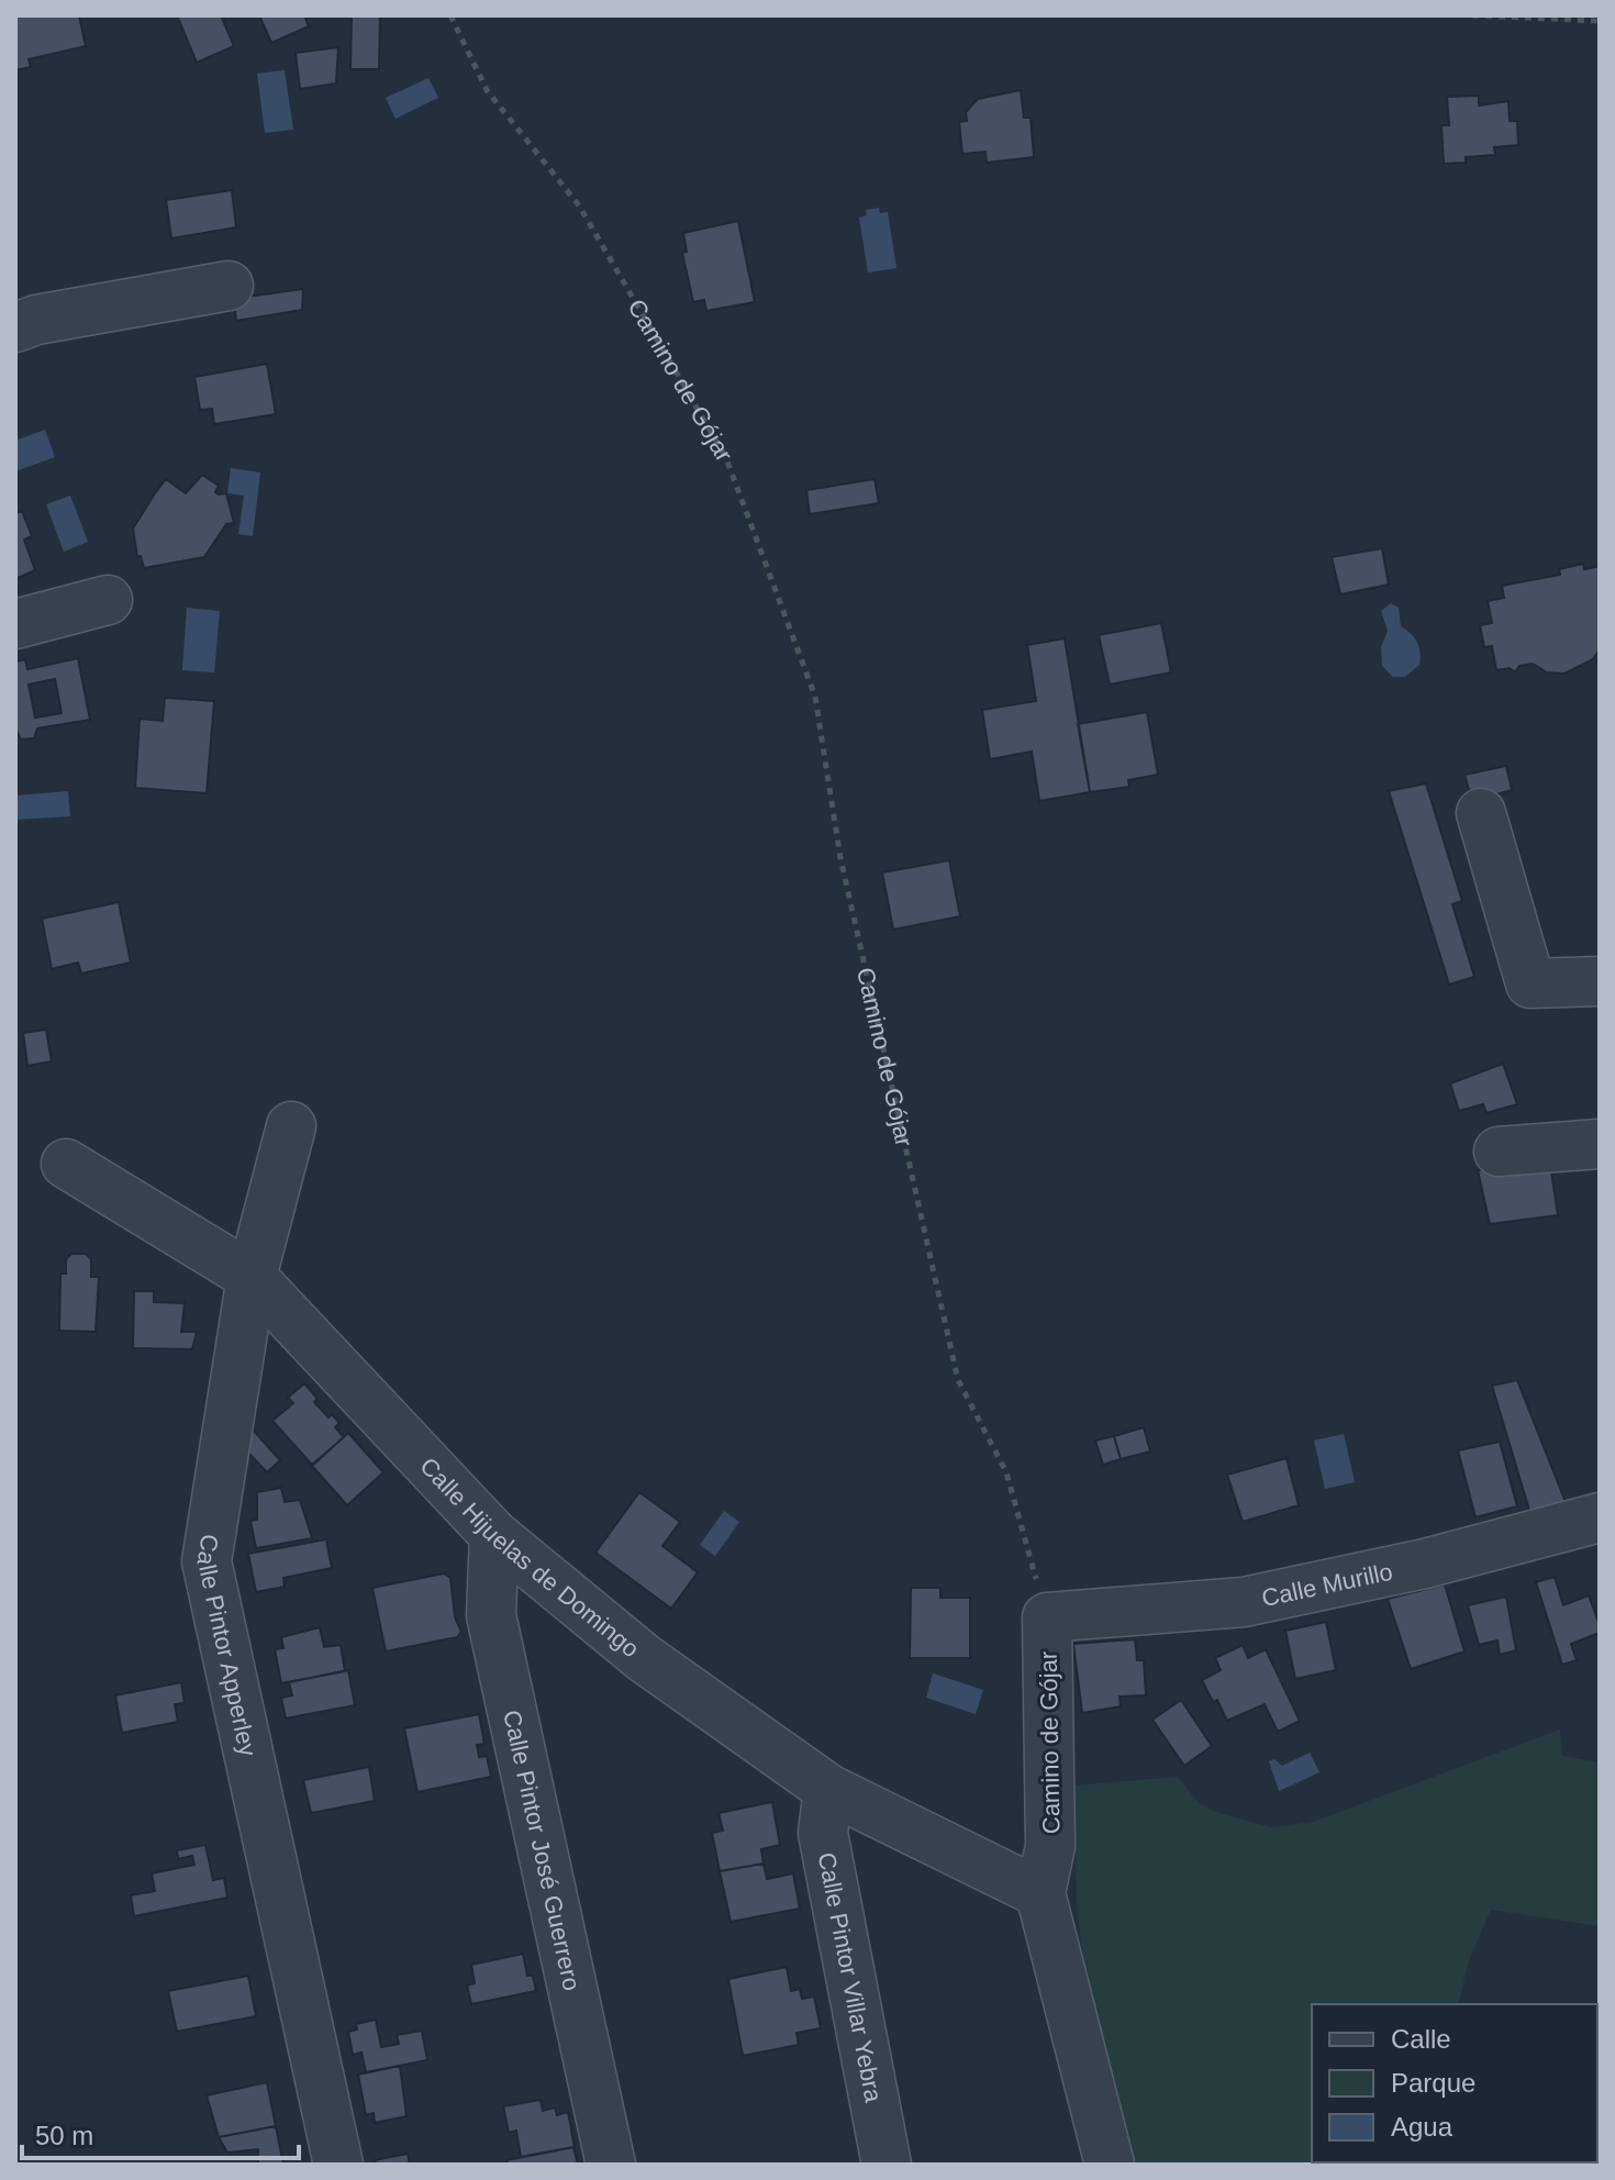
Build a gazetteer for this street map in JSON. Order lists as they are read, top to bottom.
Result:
{
  "streets": {
    "street": [
      "Camino de Gójar",
      "Calle Hijuelas de Domingo",
      "Calle Murillo",
      "Calle Pintor Apperley",
      "Calle Pintor José Guerrero",
      "Calle Pintor Villar Yebra"
    ]
  },
  "crossings": [
    ["Camino de Gójar", "Calle Hijuelas de Domingo"],
    ["Camino de Gójar", "Calle Murillo"],
    ["Calle Hijuelas de Domingo", "Calle Pintor Apperley"],
    ["Calle Hijuelas de Domingo", "Calle Pintor José Guerrero"],
    ["Calle Hijuelas de Domingo", "Calle Pintor Villar Yebra"]
  ],
  "legend": ["Calle", "Parque", "Agua"],
  "scale_bar": "50 m"
}
